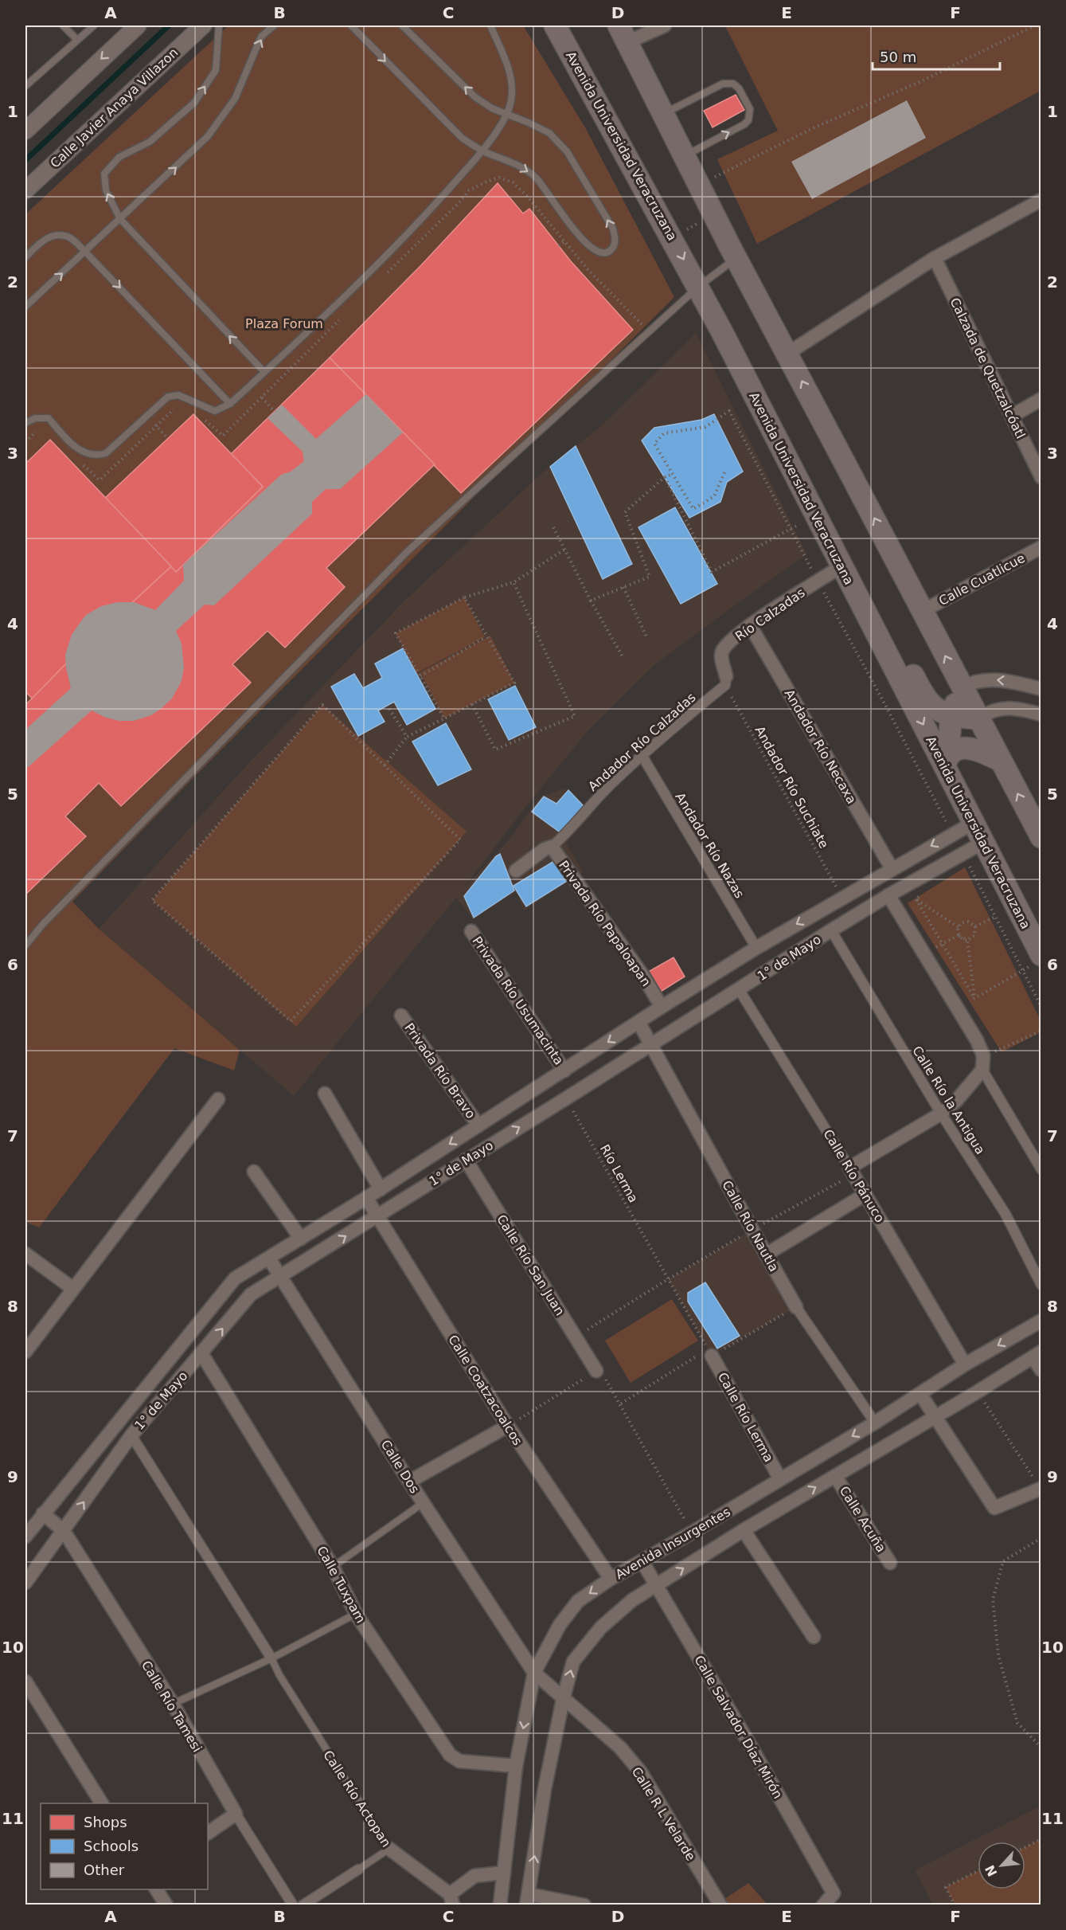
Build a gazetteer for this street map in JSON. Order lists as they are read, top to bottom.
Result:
{
  "streets": {
    "main road": ["Avenida Universidad Veracruzana"],
    "street": [
      "Calle Javier Anaya Villazon",
      "Calzada de Quetzalcóatl",
      "Calle Cuatlicue",
      "Río Calzadas",
      "Andador Río Calzadas",
      "Andador Río Necaxa",
      "Andador Río Nazas",
      "Privada Río Papaloapan",
      "1° de Mayo",
      "Privada Río Usumacinta",
      "Privada Río Bravo",
      "Calle Río la Antigua",
      "Calle Río Pánuco",
      "Calle Río Nautla",
      "Calle Río San Juan",
      "Calle Coatzacoalcos",
      "Calle Río Lerma",
      "Calle Dos",
      "Calle Acuña",
      "Avenida Insurgentes",
      "Calle Tuxpam",
      "Calle Río Tamesi",
      "Calle Salvador Díaz Mirón",
      "Calle Río Actopan",
      "Calle R L Velarde"
    ],
    "path": ["Andador Río Suchiate", "Río Lerma"]
  },
  "crossings": [
    ["Avenida Universidad Veracruzana", "Río Calzadas"],
    ["Avenida Universidad Veracruzana", "1° de Mayo"],
    ["Río Calzadas", "Andador Río Calzadas"],
    ["Río Calzadas", "Andador Río Necaxa"],
    ["Río Calzadas", "Andador Río Suchiate"],
    ["Andador Río Calzadas", "Andador Río Suchiate"],
    ["Andador Río Calzadas", "Andador Río Nazas"],
    ["Andador Río Calzadas", "Privada Río Papaloapan"],
    ["Andador Río Necaxa", "1° de Mayo"],
    ["Andador Río Suchiate", "1° de Mayo"],
    ["Andador Río Nazas", "1° de Mayo"],
    ["Privada Río Papaloapan", "1° de Mayo"],
    ["1° de Mayo", "Privada Río Usumacinta"],
    ["1° de Mayo", "Privada Río Bravo"],
    ["1° de Mayo", "Calle Río la Antigua"],
    ["1° de Mayo", "Río Lerma"],
    ["1° de Mayo", "Calle Río Pánuco"],
    ["1° de Mayo", "Calle Río Nautla"],
    ["1° de Mayo", "Calle Río San Juan"],
    ["1° de Mayo", "Calle Coatzacoalcos"],
    ["1° de Mayo", "Calle Dos"],
    ["1° de Mayo", "Calle Tuxpam"],
    ["1° de Mayo", "Calle Río Tamesi"],
    ["Río Lerma", "Calle Río Lerma"],
    ["Calle Río Pánuco", "Avenida Insurgentes"],
    ["Calle Río Nautla", "Avenida Insurgentes"],
    ["Calle Coatzacoalcos", "Avenida Insurgentes"],
    ["Calle Río Lerma", "Avenida Insurgentes"],
    ["Calle Dos", "Avenida Insurgentes"],
    ["Calle Dos", "Calle R L Velarde"],
    ["Calle Acuña", "Avenida Insurgentes"],
    ["Avenida Insurgentes", "Calle Tuxpam"],
    ["Avenida Insurgentes", "Calle Salvador Díaz Mirón"],
    ["Avenida Insurgentes", "Calle R L Velarde"]
  ],
  "parks": ["Plaza Forum"],
  "legend": ["Shops", "Schools", "Other"],
  "scale_bar": "50 m",
  "north": "bottom left",
  "grid": {
    "columns": [
      "A",
      "B",
      "C",
      "D",
      "E",
      "F"
    ],
    "rows": [
      "1",
      "2",
      "3",
      "4",
      "5",
      "6",
      "7",
      "8",
      "9",
      "10",
      "11"
    ]
  }
}
